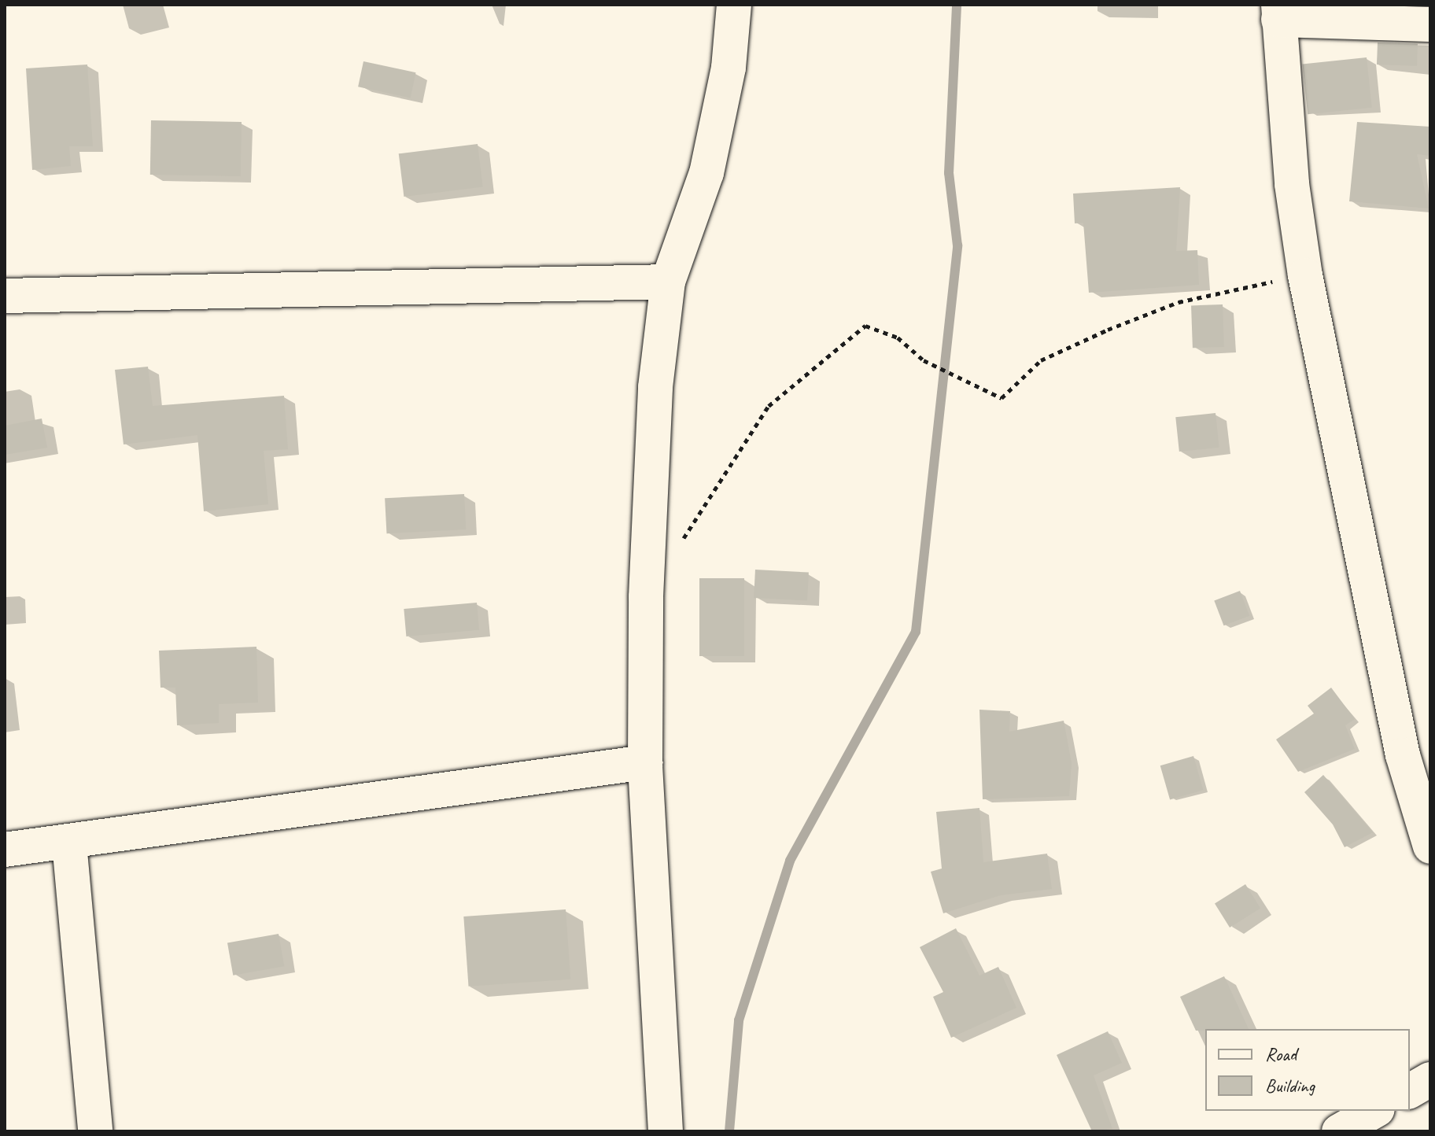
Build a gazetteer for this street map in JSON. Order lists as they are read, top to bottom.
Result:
{
  "legend": ["Road", "Building"]
}
